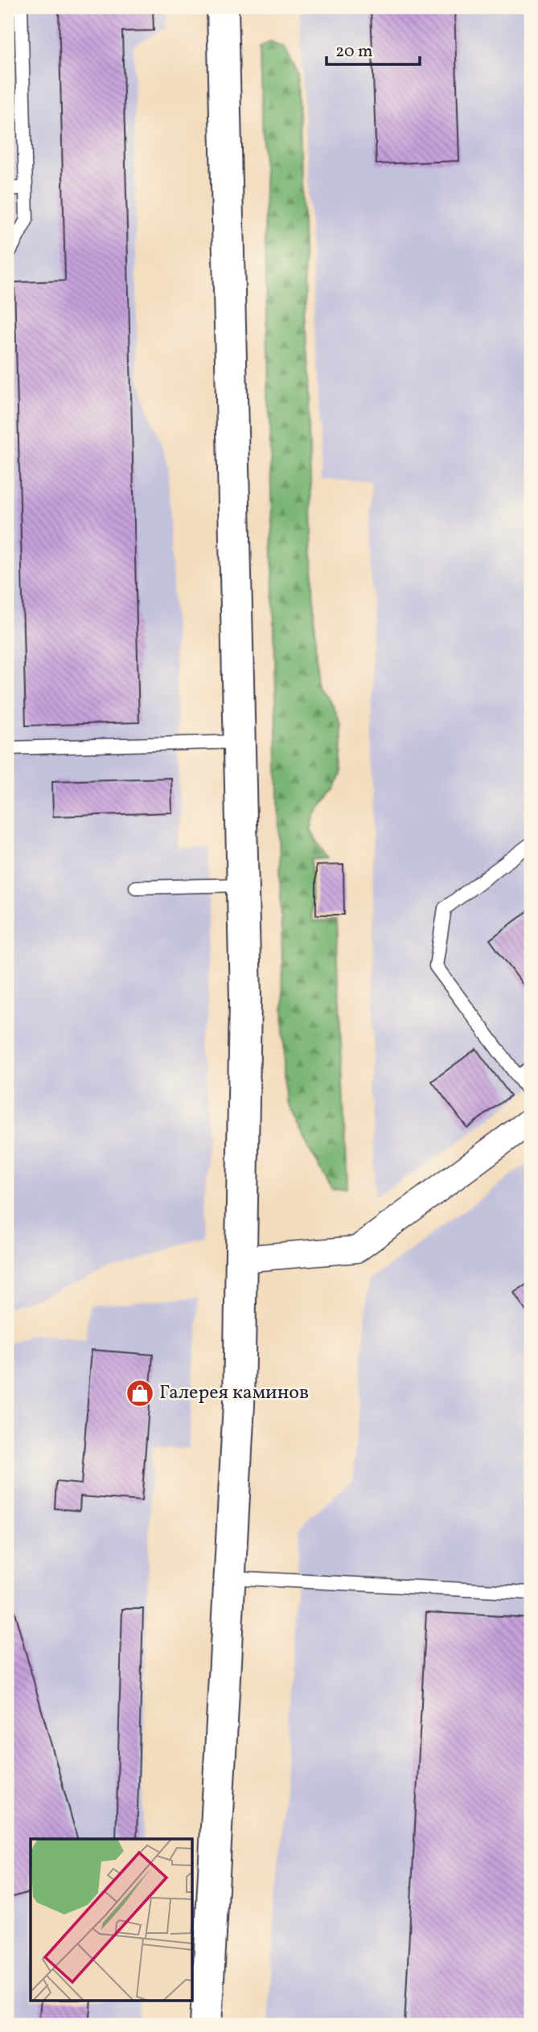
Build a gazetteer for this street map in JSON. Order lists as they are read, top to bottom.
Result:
{
  "places": {
    "shop": ["Галерея каминов"]
  },
  "scale_bar": "20 m"
}
